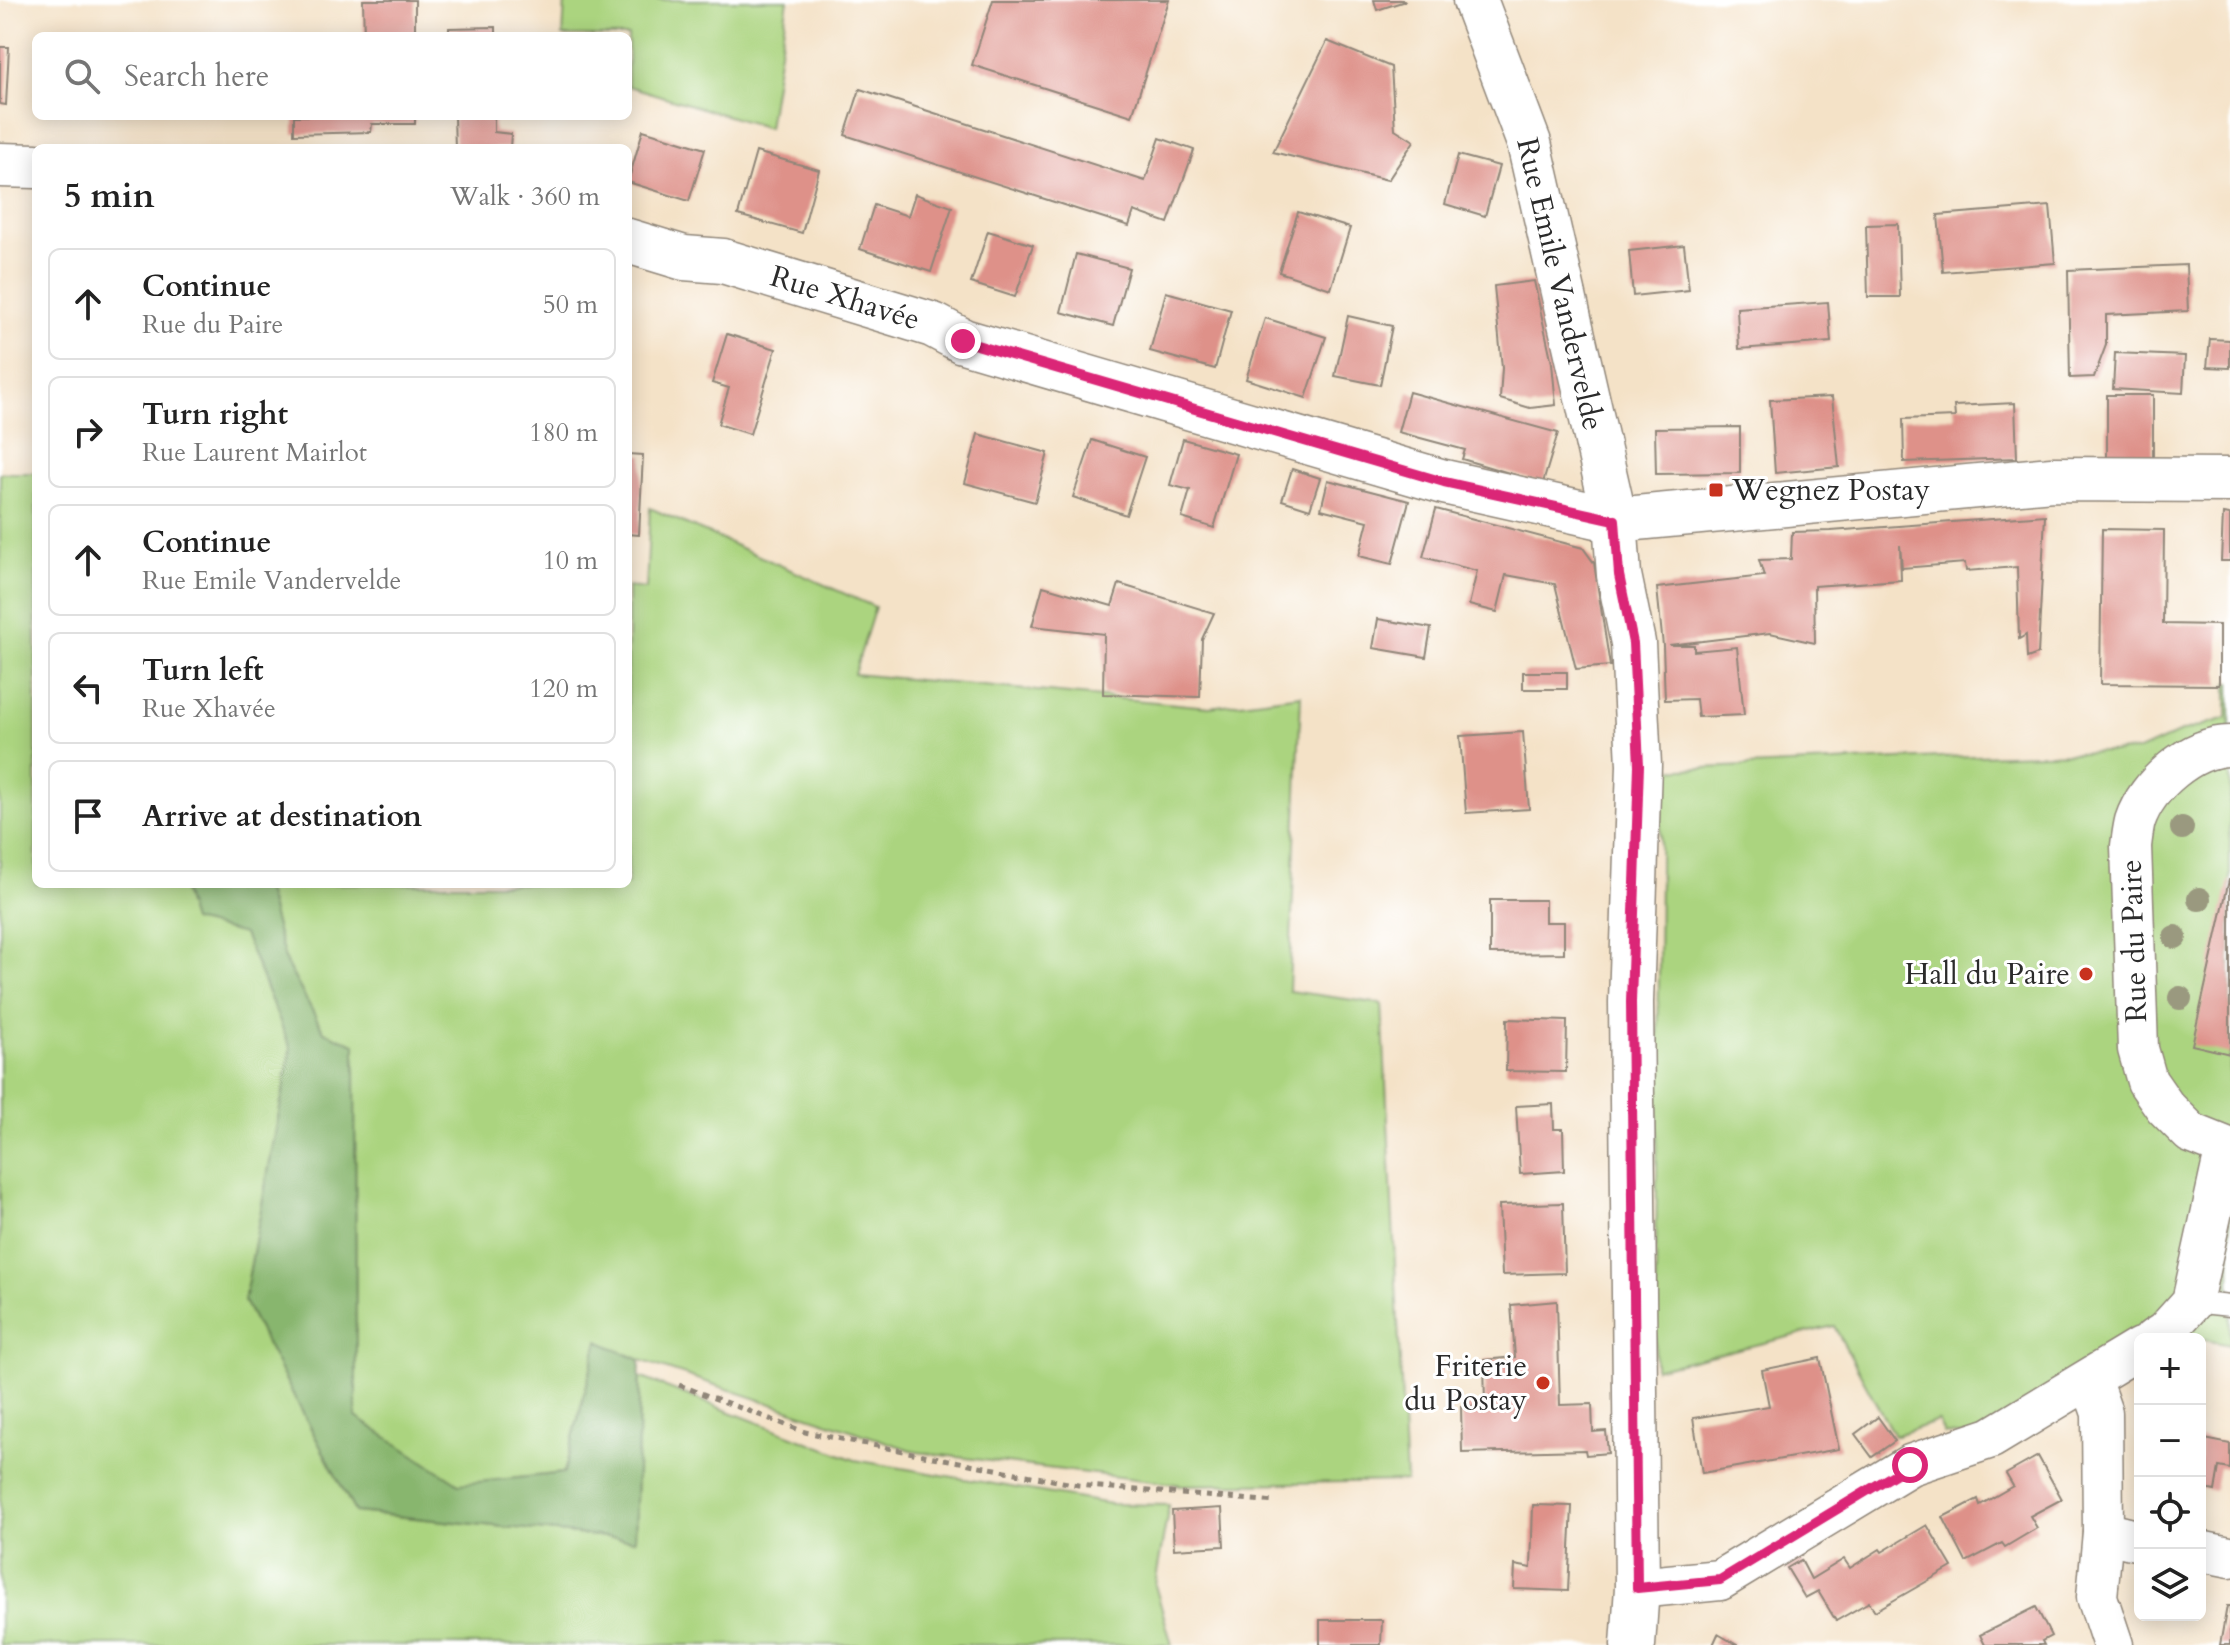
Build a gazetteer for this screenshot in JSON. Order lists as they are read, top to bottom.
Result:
{
  "streets": {
    "street": ["Rue Emile Vandervelde", "Rue Xhavée", "Rue du Paire"]
  },
  "crossings": [
    ["Rue Emile Vandervelde", "Rue Xhavée"]
  ],
  "places": {
    "transit": ["Wegnez Postay"],
    "other": ["Hall du Paire", "Friterie du Postay"]
  },
  "page": {
    "search": "Search here",
    "heading": ["5 min", "Walk · 360 m"],
    "list": [
      ["Continue", "Rue du Paire", "50 m"],
      ["Turn right", "Rue Laurent Mairlot", "180 m"],
      ["Continue", "Rue Emile Vandervelde", "10 m"],
      ["Turn left", "Rue Xhavée", "120 m"],
      "Arrive at destination"
    ],
    "map_buttons": ["+", "−"]
  }
}
